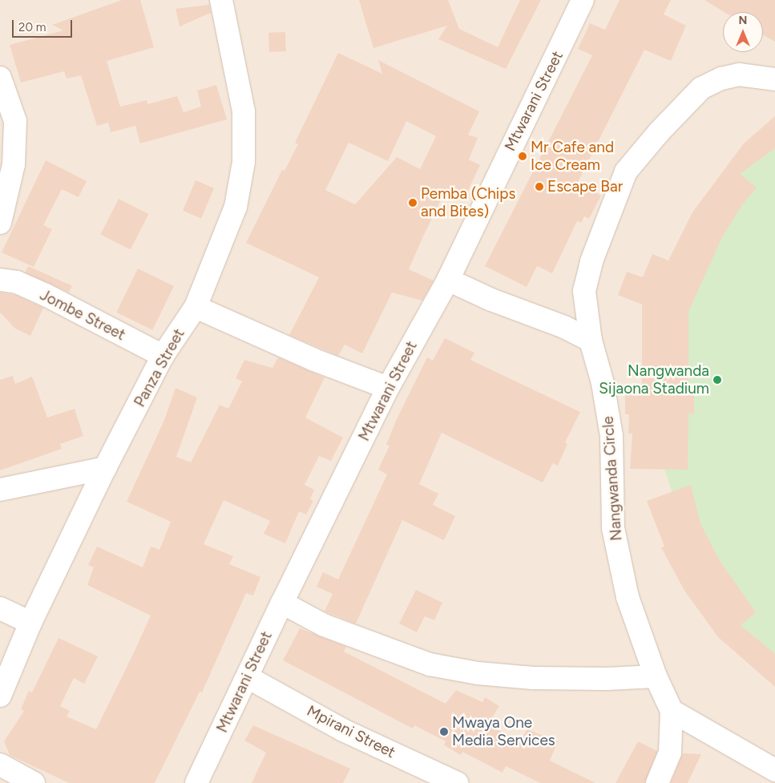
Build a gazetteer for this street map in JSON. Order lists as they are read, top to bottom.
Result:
{
  "streets": {
    "street": [
      "Mtwarani Street",
      "Jombe Street",
      "Panza Street",
      "Nangwanda Circle",
      "Mpirani Street"
    ]
  },
  "crossings": [
    ["Mtwarani Street", "Mpirani Street"],
    ["Jombe Street", "Panza Street"]
  ],
  "places": [
    "Mr Cafe and Ice Cream",
    "Escape Bar",
    "Pemba (Chips and Bites)",
    "Nangwanda Sijaona Stadium",
    "Mwaya One Media Services"
  ],
  "scale_bar": "20 m",
  "north": "top"
}
